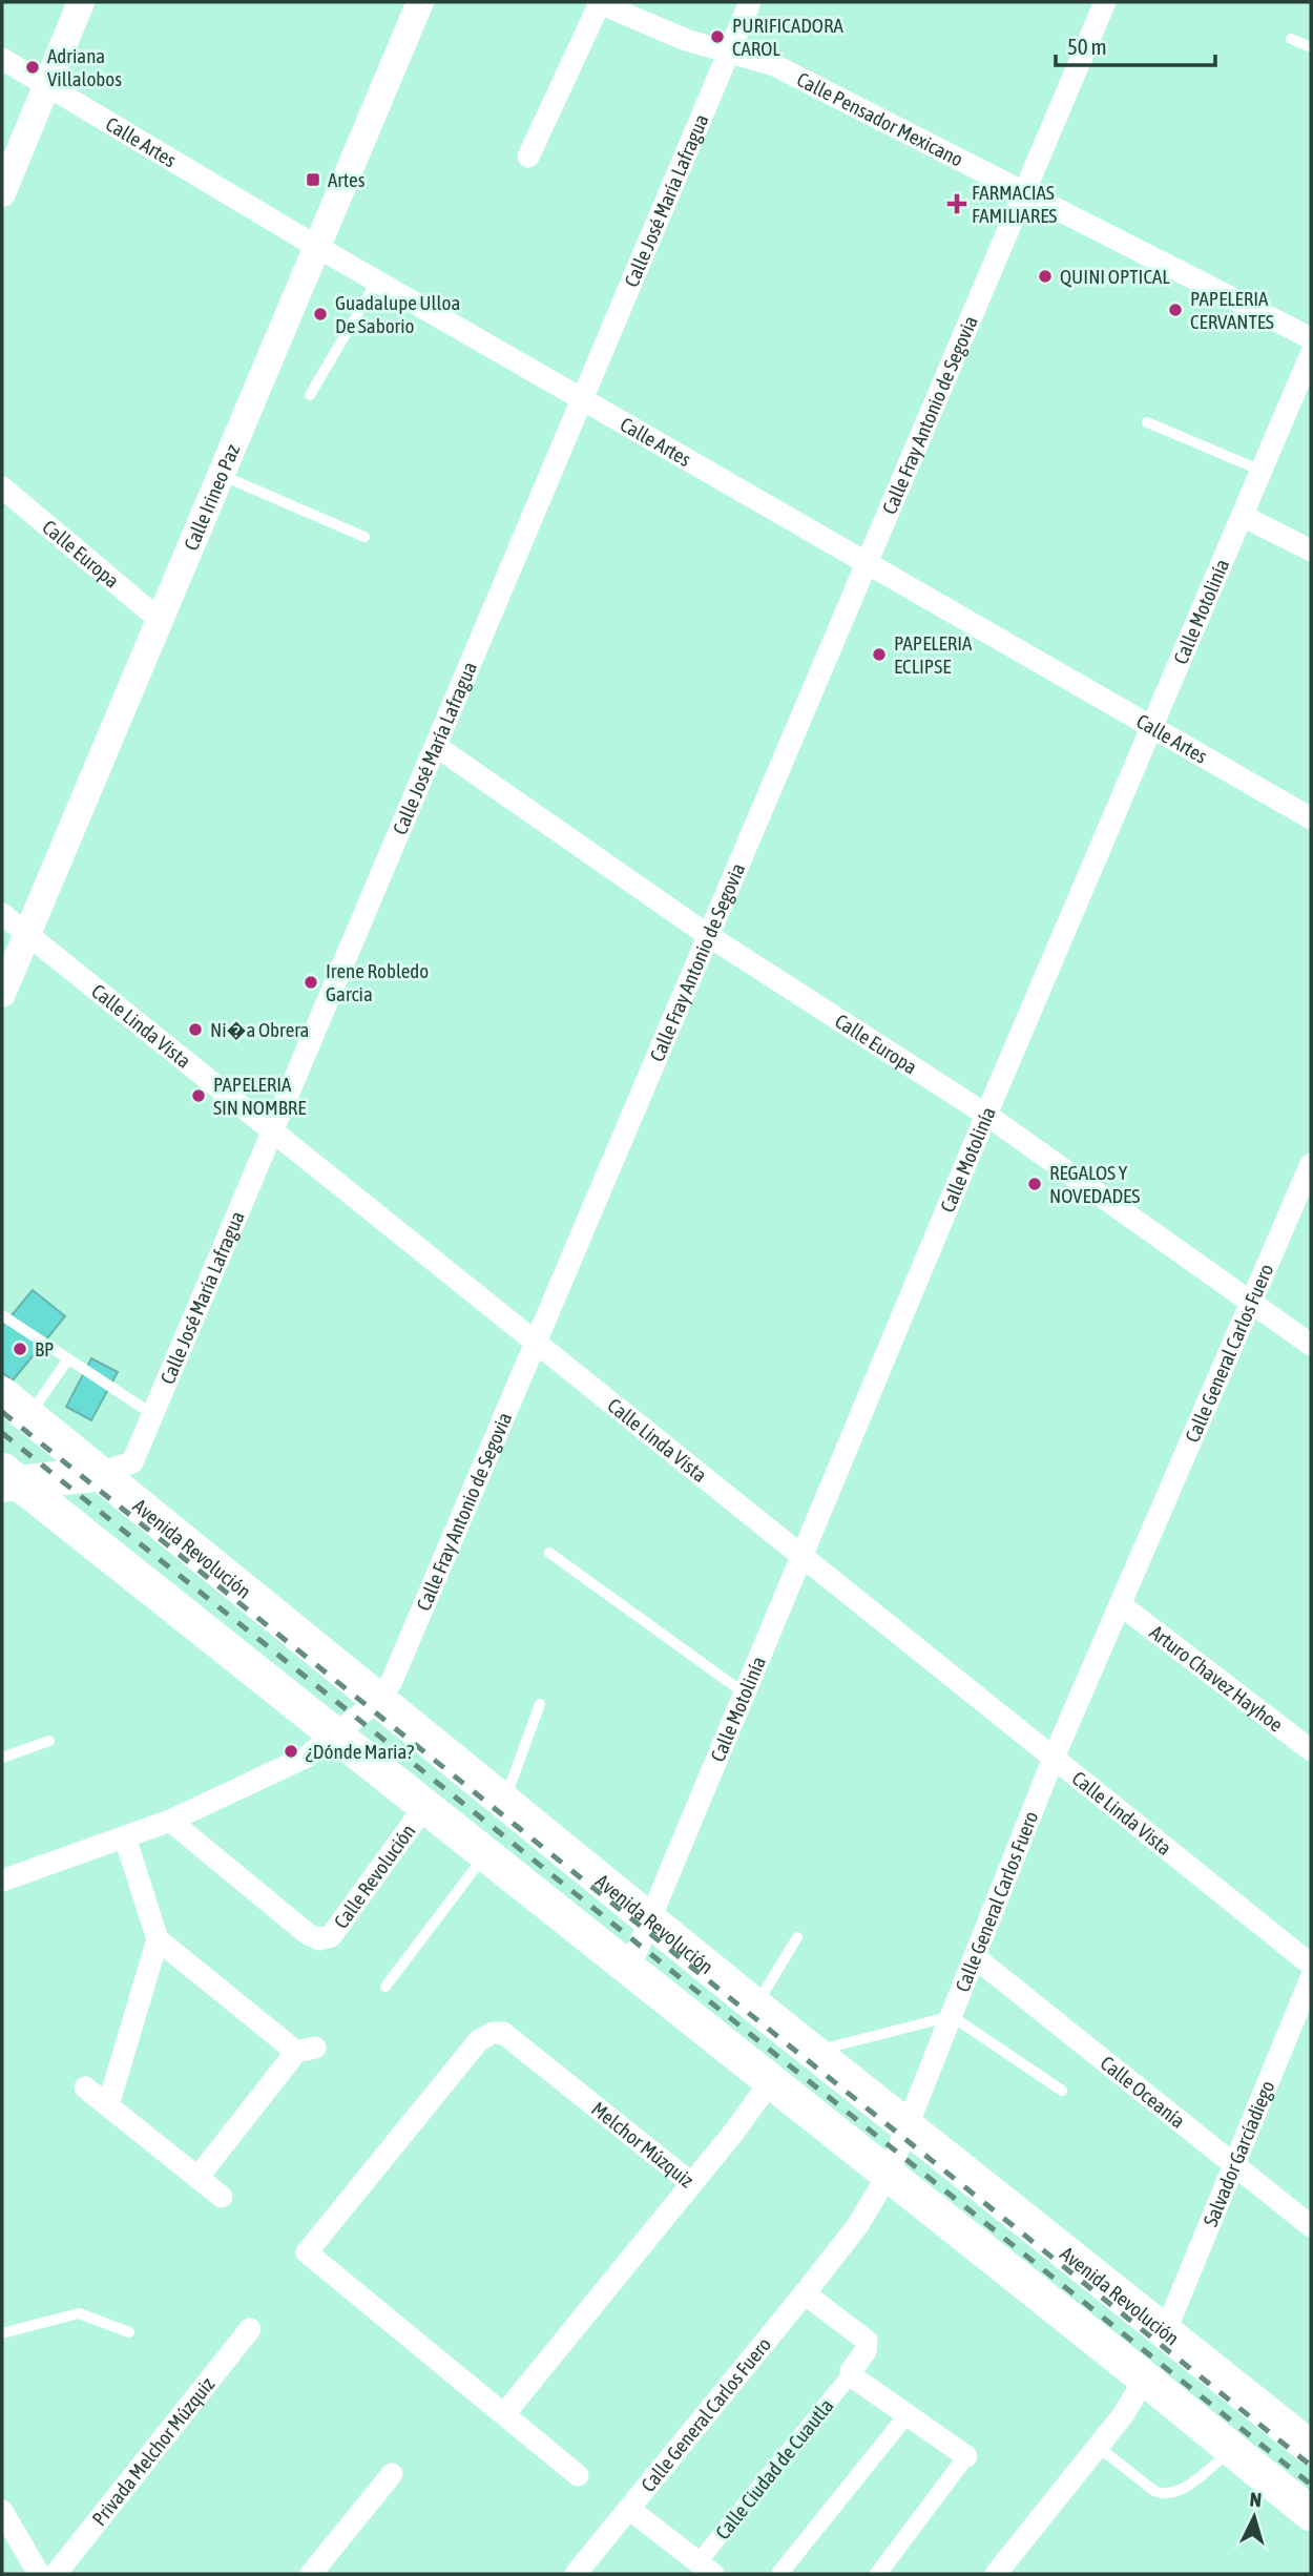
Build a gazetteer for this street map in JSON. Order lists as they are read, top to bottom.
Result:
{
  "streets": {
    "main road": ["Avenida Revolución"],
    "street": [
      "Calle Pensador Mexicano",
      "Calle Artes",
      "Calle José María Lafragua",
      "Calle Fray Antonio de Segovia",
      "Calle Irineo Paz",
      "Calle Europa",
      "Calle Motolinía",
      "Calle Linda Vista",
      "Calle General Carlos Fuero",
      "Arturo Chavez Hayhoe",
      "Calle Revolución",
      "Calle Oceanía",
      "Melchor Múzquiz",
      "Salvador Garcíadiego",
      "Privada Melchor Múzquiz",
      "Calle Ciudad de Cuautla"
    ]
  },
  "crossings": [
    ["Calle Pensador Mexicano", "Calle José María Lafragua"],
    ["Calle Pensador Mexicano", "Calle Fray Antonio de Segovia"],
    ["Calle Artes", "Calle José María Lafragua"],
    ["Calle Artes", "Calle Fray Antonio de Segovia"],
    ["Calle Artes", "Calle Irineo Paz"],
    ["Calle Artes", "Calle Motolinía"],
    ["Calle José María Lafragua", "Calle Europa"],
    ["Calle José María Lafragua", "Calle Linda Vista"],
    ["Calle José María Lafragua", "Avenida Revolución"],
    ["Calle Fray Antonio de Segovia", "Calle Europa"],
    ["Calle Fray Antonio de Segovia", "Calle Linda Vista"],
    ["Calle Fray Antonio de Segovia", "Avenida Revolución"],
    ["Calle Fray Antonio de Segovia", "Calle Revolución"],
    ["Calle Irineo Paz", "Calle Europa"],
    ["Calle Irineo Paz", "Calle Linda Vista"],
    ["Calle Europa", "Calle Motolinía"],
    ["Calle Europa", "Calle General Carlos Fuero"],
    ["Calle Motolinía", "Calle Linda Vista"],
    ["Calle Motolinía", "Avenida Revolución"],
    ["Calle Linda Vista", "Calle General Carlos Fuero"],
    ["Calle General Carlos Fuero", "Avenida Revolución"],
    ["Calle General Carlos Fuero", "Arturo Chavez Hayhoe"],
    ["Calle General Carlos Fuero", "Calle Oceanía"],
    ["Avenida Revolución", "Salvador Garcíadiego"],
    ["Calle Oceanía", "Salvador Garcíadiego"]
  ],
  "places": {
    "other": [
      "PURIFICADORA CAROL",
      "Adriana Villalobos",
      "QUINI OPTICAL",
      "PAPELERIA CERVANTES",
      "Guadalupe Ulloa De Saborio",
      "PAPELERIA ECLIPSE",
      "Irene Robledo Garcia",
      "Ni�a Obrera",
      "PAPELERIA SIN NOMBRE",
      "REGALOS Y NOVEDADES",
      "BP",
      "¿Dónde Maria?"
    ],
    "transit": ["Artes"],
    "health": ["FARMACIAS FAMILIARES"]
  },
  "scale_bar": "50 m",
  "north": "top"
}
